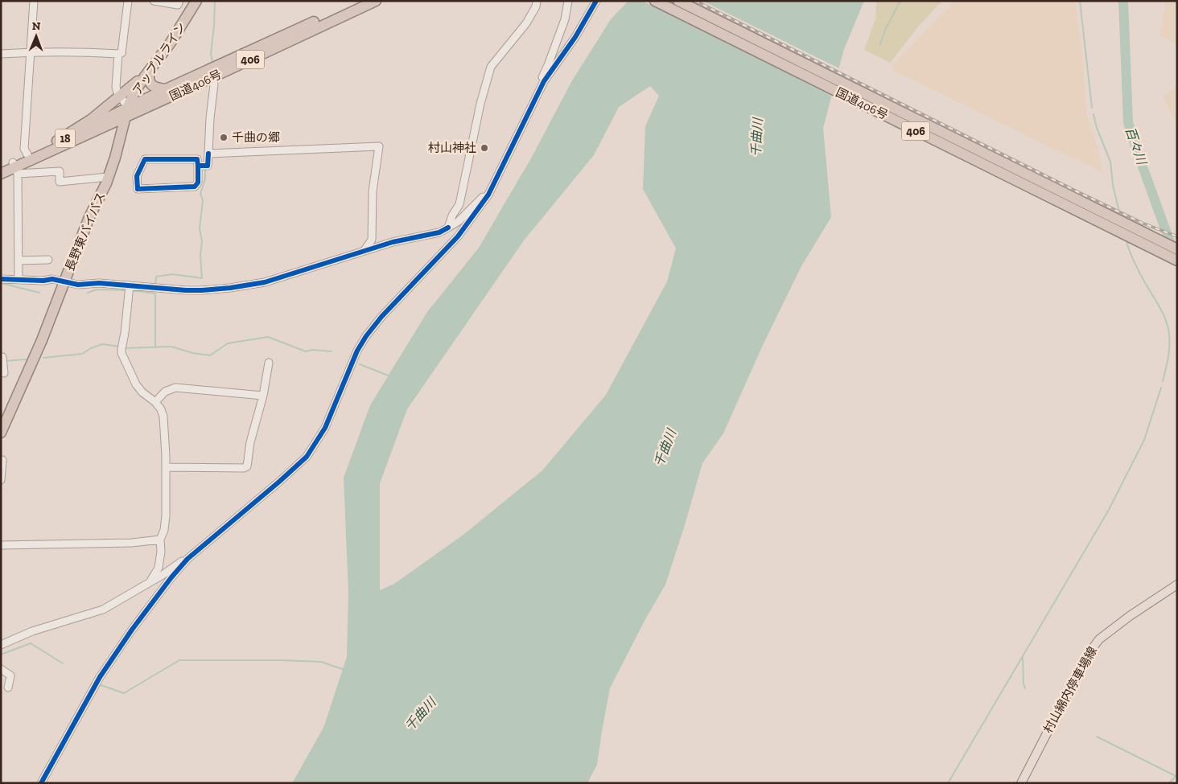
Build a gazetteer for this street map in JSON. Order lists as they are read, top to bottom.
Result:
{
  "streets": {
    "highway": [
      "アップルライン",
      "406",
      "国道406号",
      "18",
      "長野東バイパス"
    ],
    "main road": ["村山綿内停車場線"]
  },
  "crossings": [
    ["アップルライン", "国道406号"],
    ["アップルライン", "18"],
    ["アップルライン", "長野東バイパス"],
    ["国道406号", "18"],
    ["国道406号", "長野東バイパス"],
    ["18", "長野東バイパス"]
  ],
  "water": ["千曲川", "百々川"],
  "places": ["千曲の郷", "村山神社"],
  "north": "top"
}
